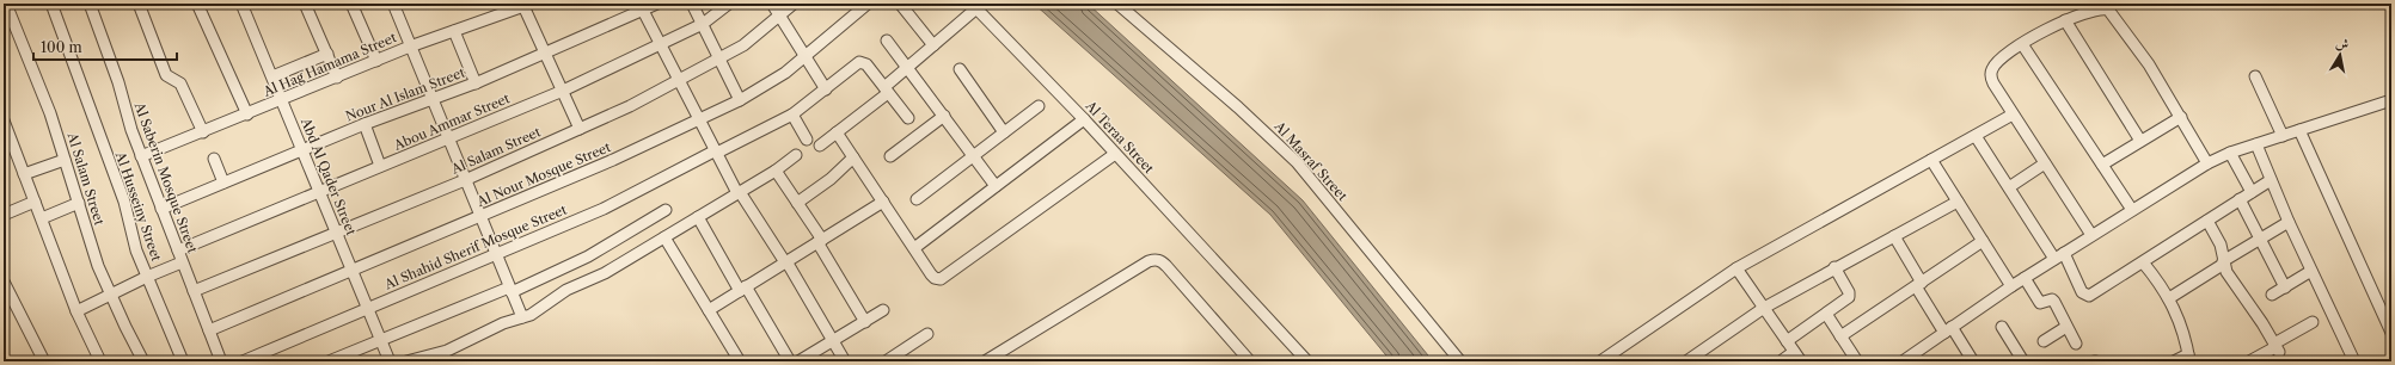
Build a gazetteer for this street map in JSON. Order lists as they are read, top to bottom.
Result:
{
  "streets": {
    "street": [
      "Al Hag Hamama Street",
      "Nour Al Islam Street",
      "Abou Ammar Street",
      "Al Teraa Street",
      "Al Salam Street",
      "Al Masraf Street",
      "Al Nour Mosque Street",
      "Abd Al Qader Street",
      "Al Saberin Mosque Street",
      "Al Husseiny Street",
      "Al Shahid Sherif Mosque Street"
    ]
  },
  "crossings": [
    ["Al Hag Hamama Street", "Abd Al Qader Street"],
    ["Al Hag Hamama Street", "Al Saberin Mosque Street"],
    ["Nour Al Islam Street", "Abd Al Qader Street"],
    ["Nour Al Islam Street", "Al Saberin Mosque Street"],
    ["Abou Ammar Street", "Abd Al Qader Street"],
    ["Abou Ammar Street", "Al Saberin Mosque Street"],
    ["Al Salam Street", "Abd Al Qader Street"],
    ["Al Salam Street", "Al Saberin Mosque Street"],
    ["Al Nour Mosque Street", "Abd Al Qader Street"],
    ["Al Nour Mosque Street", "Al Saberin Mosque Street"],
    ["Abd Al Qader Street", "Al Shahid Sherif Mosque Street"]
  ],
  "scale_bar": "100 m",
  "north": "top"
}
